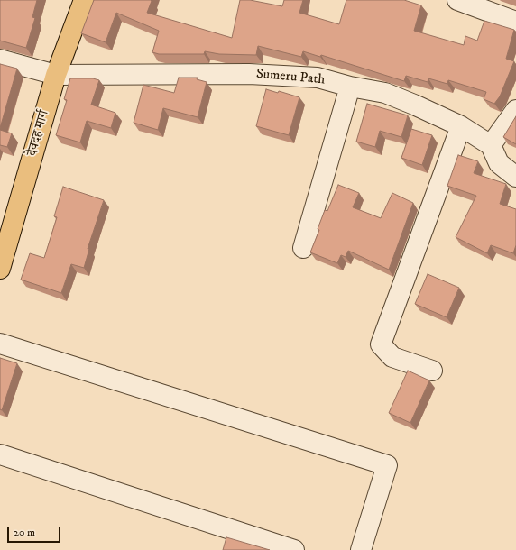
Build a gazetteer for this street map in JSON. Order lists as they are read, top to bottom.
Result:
{
  "streets": {
    "main road": ["देवदह मार्ग"],
    "street": ["Sumeru Path"]
  },
  "crossings": [
    ["Sumeru Path", "देवदह मार्ग"]
  ],
  "scale_bar": "20 m"
}
